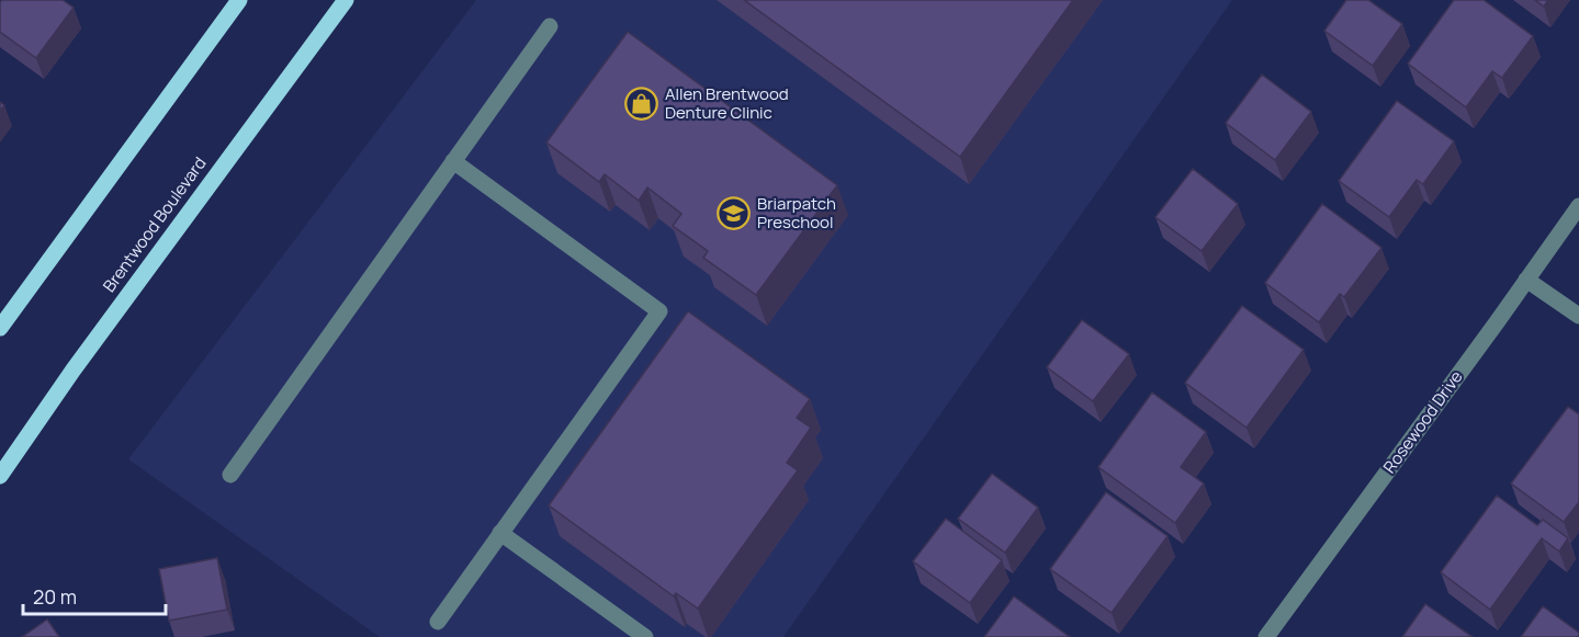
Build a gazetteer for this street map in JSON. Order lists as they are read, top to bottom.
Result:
{
  "streets": {
    "main road": ["Brentwood Boulevard"],
    "street": ["Rosewood Drive"]
  },
  "places": {
    "shop": ["Allen Brentwood Denture Clinic"],
    "school or university": ["Briarpatch Preschool"]
  },
  "scale_bar": "20 m"
}
